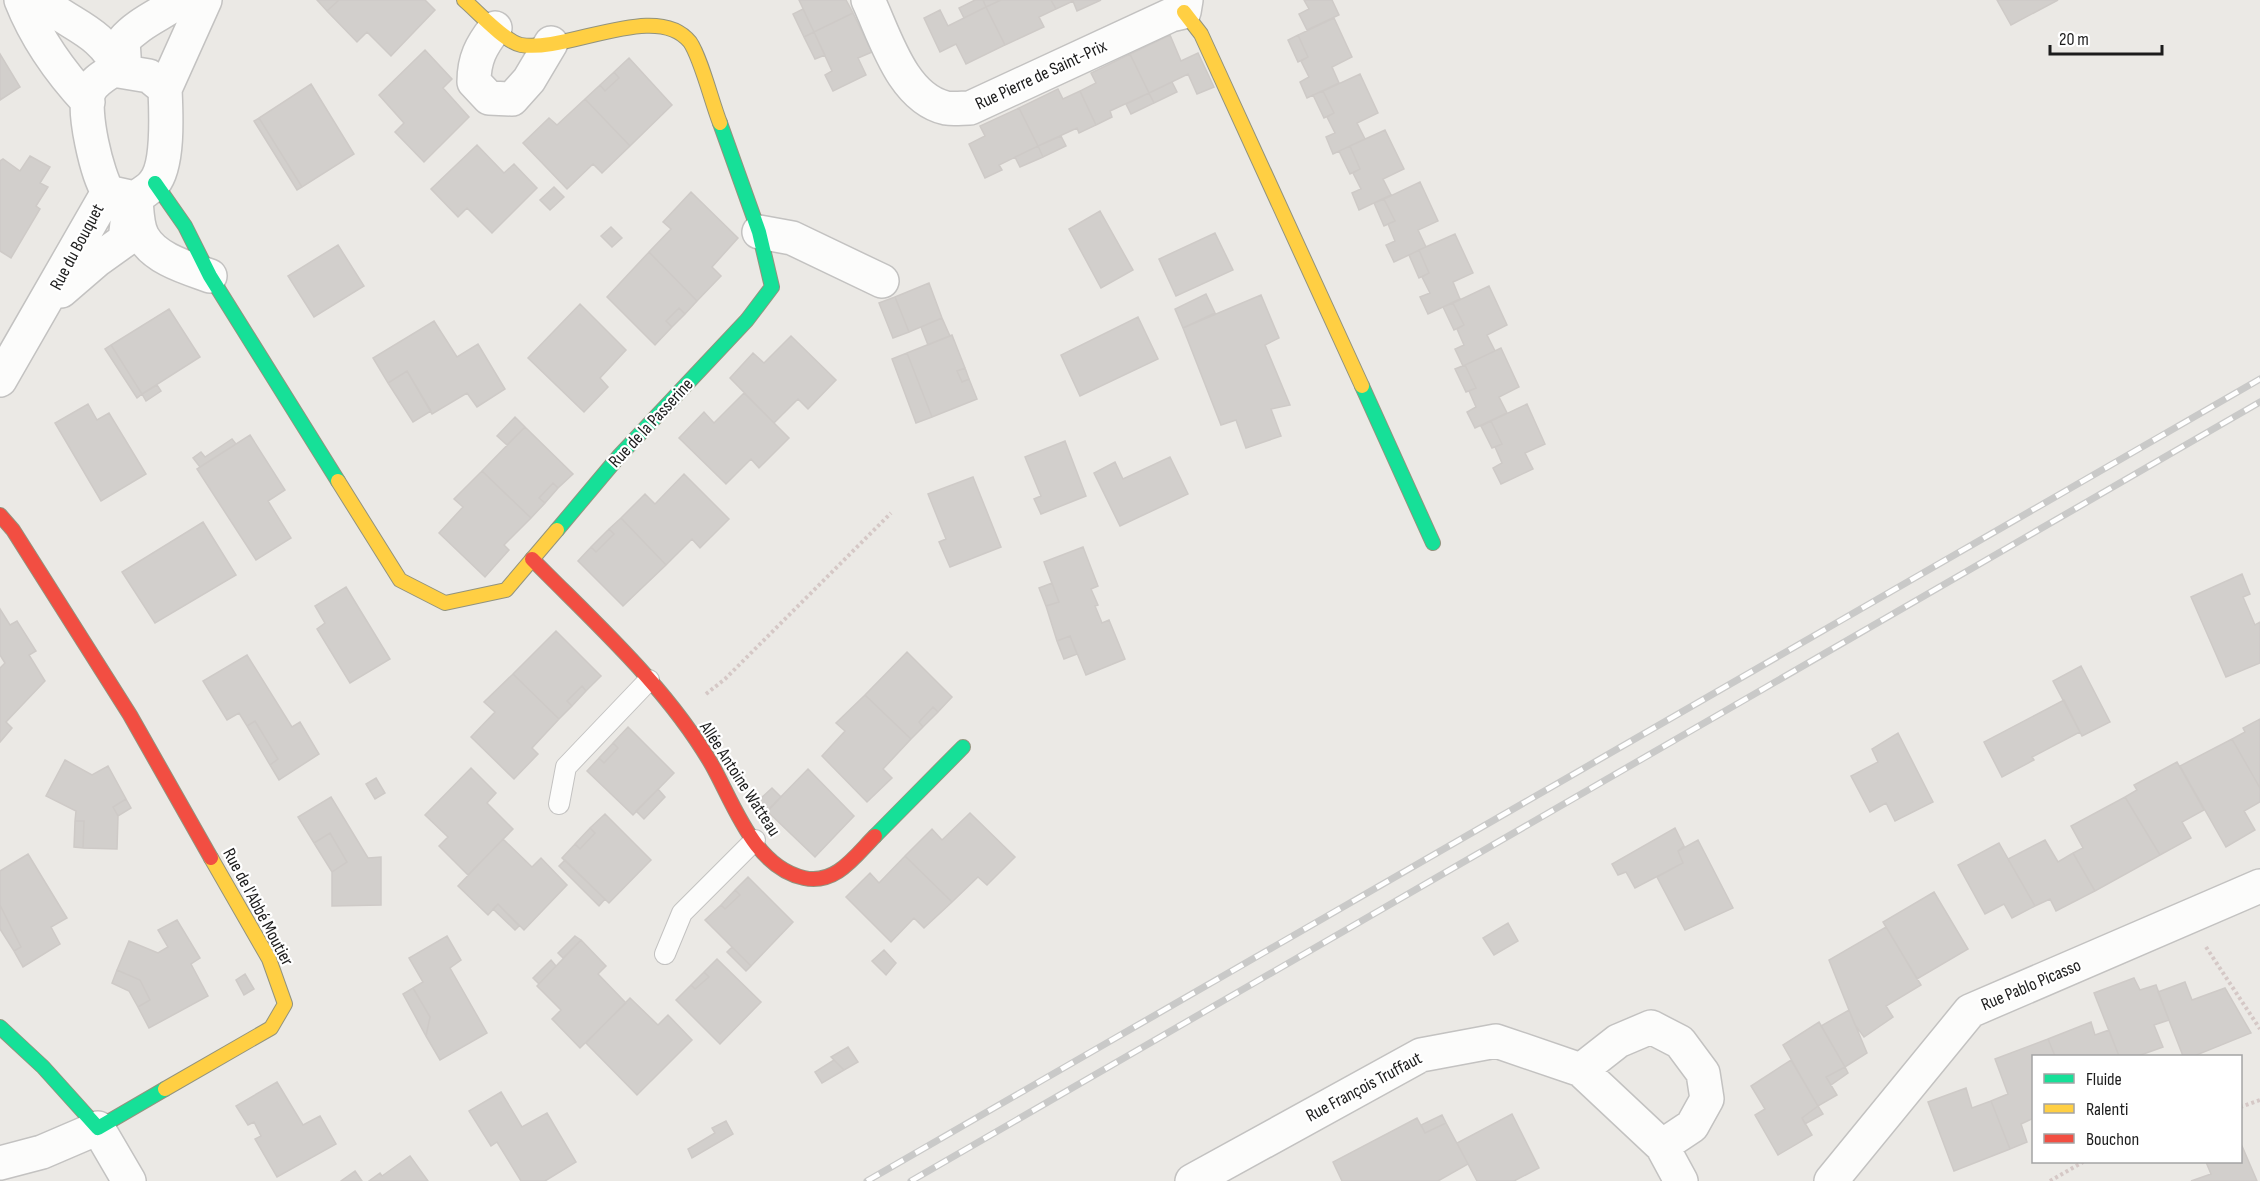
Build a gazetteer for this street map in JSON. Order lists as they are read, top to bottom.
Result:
{
  "streets": {
    "street": [
      "Rue Pierre de Saint-Prix",
      "Rue du Bouquet",
      "Rue de la Passerine",
      "Allée Antoine Watteau",
      "Rue de l'Abbé Moutier",
      "Rue Pablo Picasso",
      "Rue François Truffaut"
    ]
  },
  "crossings": [
    ["Rue du Bouquet", "Rue de la Passerine"],
    ["Rue de la Passerine", "Allée Antoine Watteau"]
  ],
  "legend": ["Fluide", "Ralenti", "Bouchon"],
  "scale_bar": "20 m"
}
